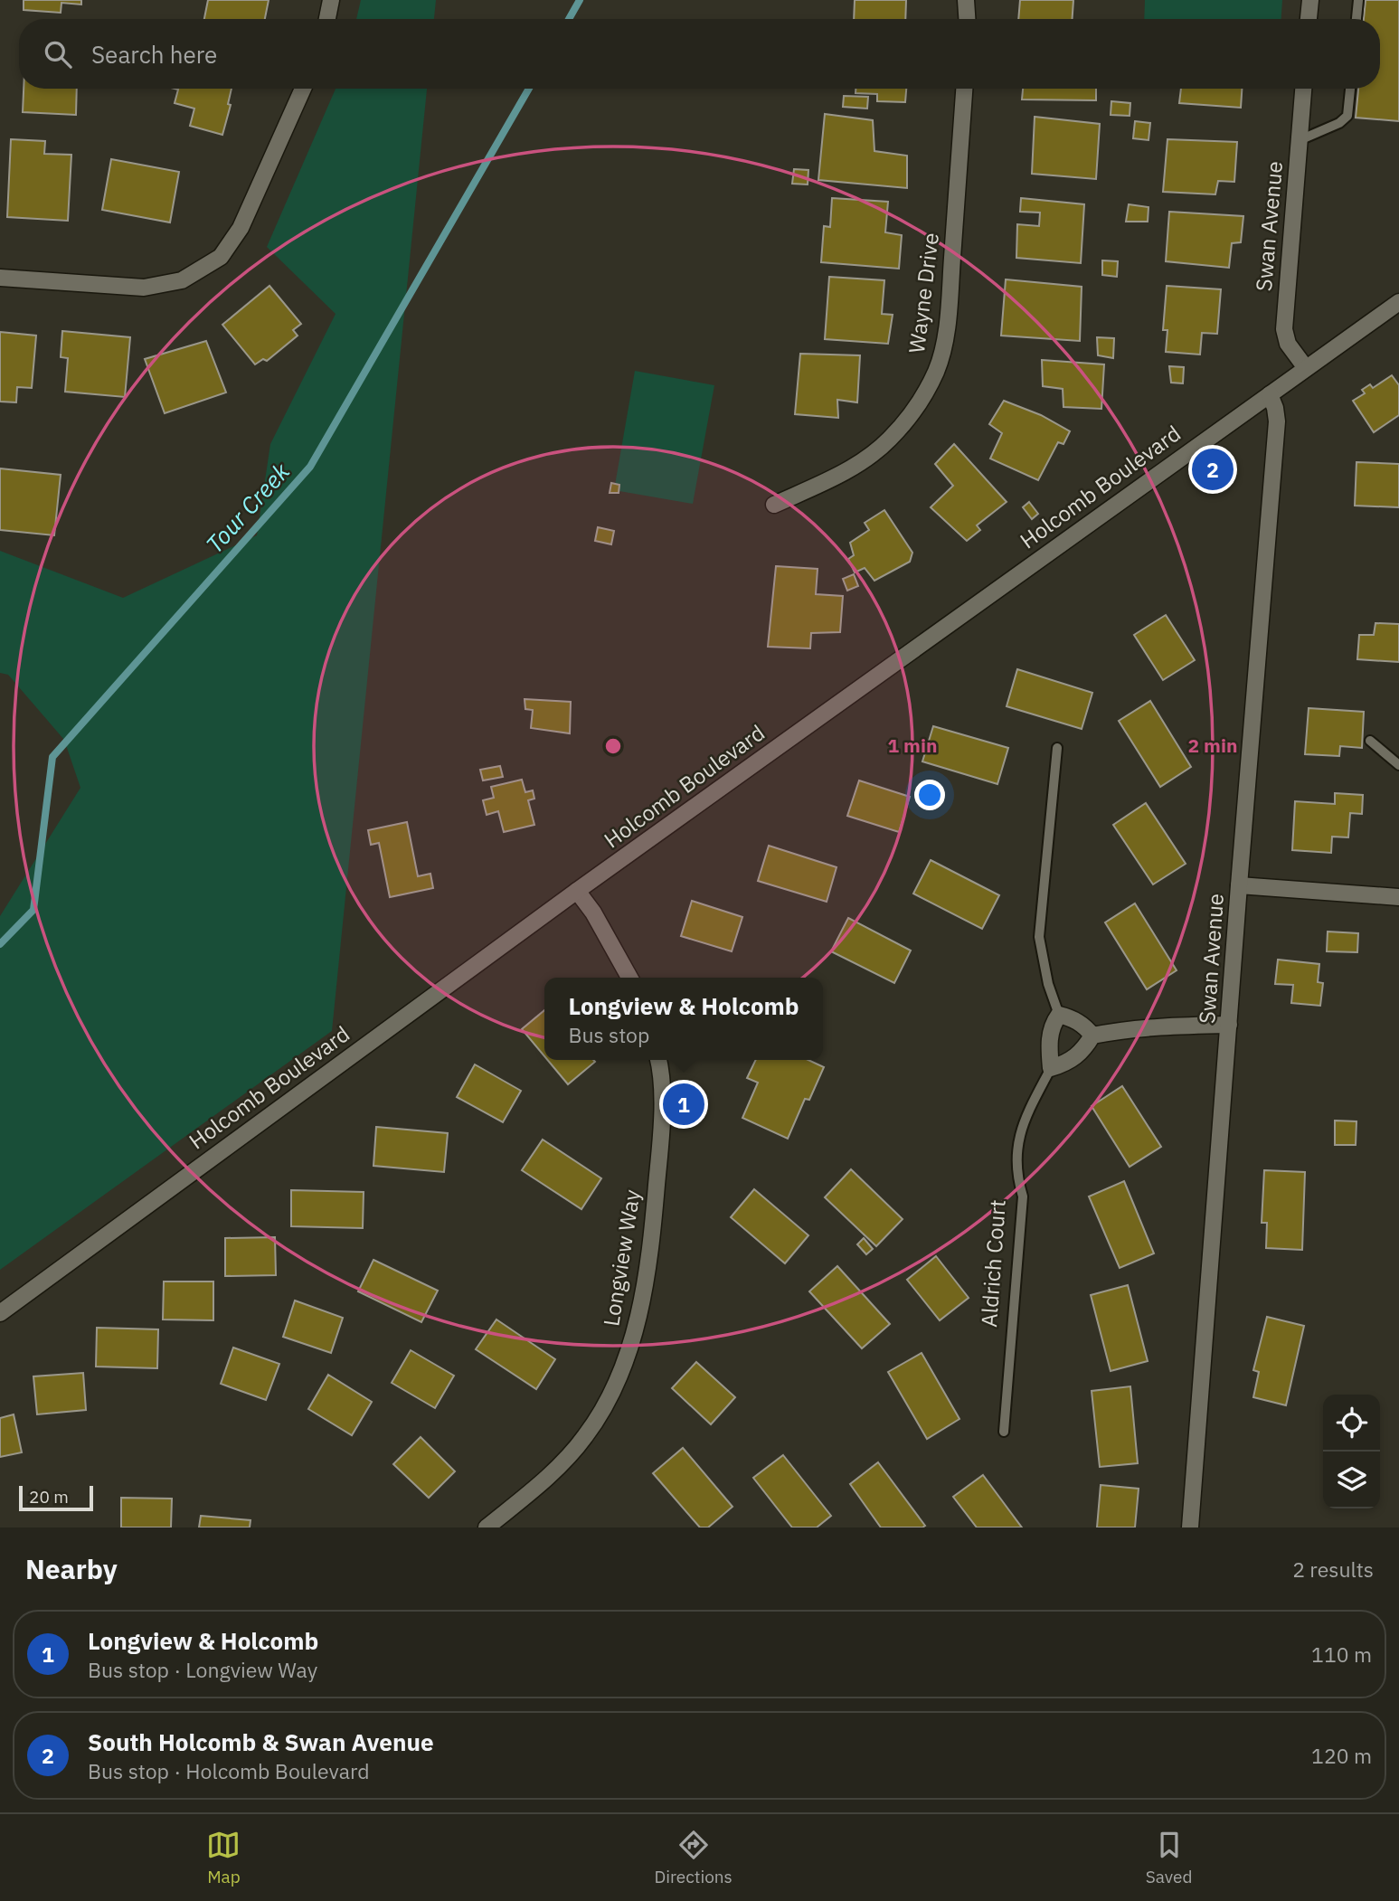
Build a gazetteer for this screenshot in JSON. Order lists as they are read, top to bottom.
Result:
{
  "streets": {
    "street": [
      "Swan Avenue",
      "Wayne Drive",
      "Holcomb Boulevard",
      "Longview Way"
    ],
    "lane": ["Aldrich Court"]
  },
  "crossings": [
    ["Swan Avenue", "Holcomb Boulevard"]
  ],
  "water": ["Tour Creek"],
  "scale_bar": "20 m",
  "page": {
    "search": "Search here",
    "pins": ["2", "1"],
    "popup": ["Longview & Holcomb", "Bus stop"],
    "scale": "20 m",
    "heading": ["Nearby", "2 results"],
    "list": [
      {
        "mark": "1",
        "name": "Longview & Holcomb",
        "note": "Bus stop · Longview Way",
        "value": "110 m"
      },
      {
        "mark": "2",
        "name": "South Holcomb & Swan Avenue",
        "note": "Bus stop · Holcomb Boulevard",
        "value": "120 m"
      }
    ],
    "nav": ["Map", "Directions", "Saved"]
  },
  "rings": ["1 min", "2 min"]
}
